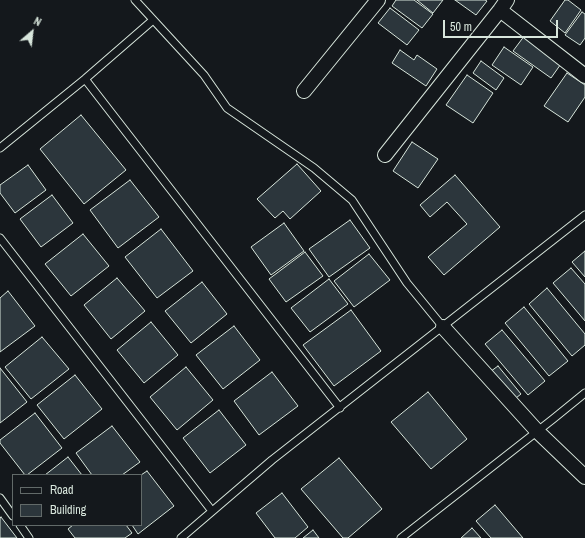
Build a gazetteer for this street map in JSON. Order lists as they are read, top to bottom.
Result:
{
  "legend": ["Road", "Building"],
  "scale_bar": "50 m",
  "north": "top right"
}
